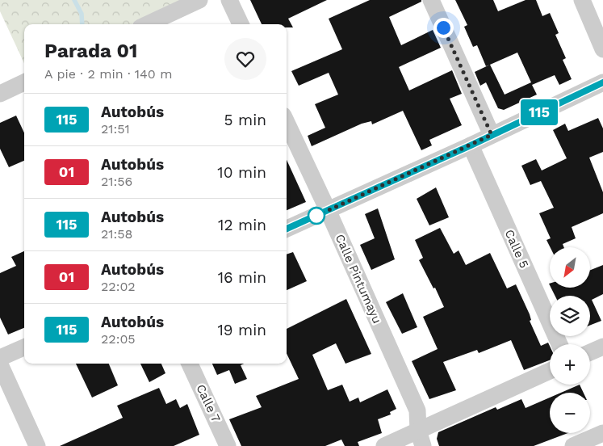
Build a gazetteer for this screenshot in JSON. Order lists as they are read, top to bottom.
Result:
{
  "streets": {
    "street": ["Calle 5", "Calle Pintumayu", "Calle 7"]
  },
  "lines": ["bus line 115"],
  "north": "bottom left",
  "page": {
    "on_map": "115",
    "heading": ["Parada 01", "A pie · 2 min · 140 m"],
    "list": [
      {
        "mark": "115",
        "name": "Autobús",
        "note": "21:51",
        "value": "5 min"
      },
      {
        "mark": "01",
        "name": "Autobús",
        "note": "21:56",
        "value": "10 min"
      },
      {
        "mark": "115",
        "name": "Autobús",
        "note": "21:58",
        "value": "12 min"
      },
      {
        "mark": "01",
        "name": "Autobús",
        "note": "22:02",
        "value": "16 min"
      },
      {
        "mark": "115",
        "name": "Autobús",
        "note": "22:05",
        "value": "19 min"
      }
    ],
    "map_buttons": ["+", "−"]
  }
}
